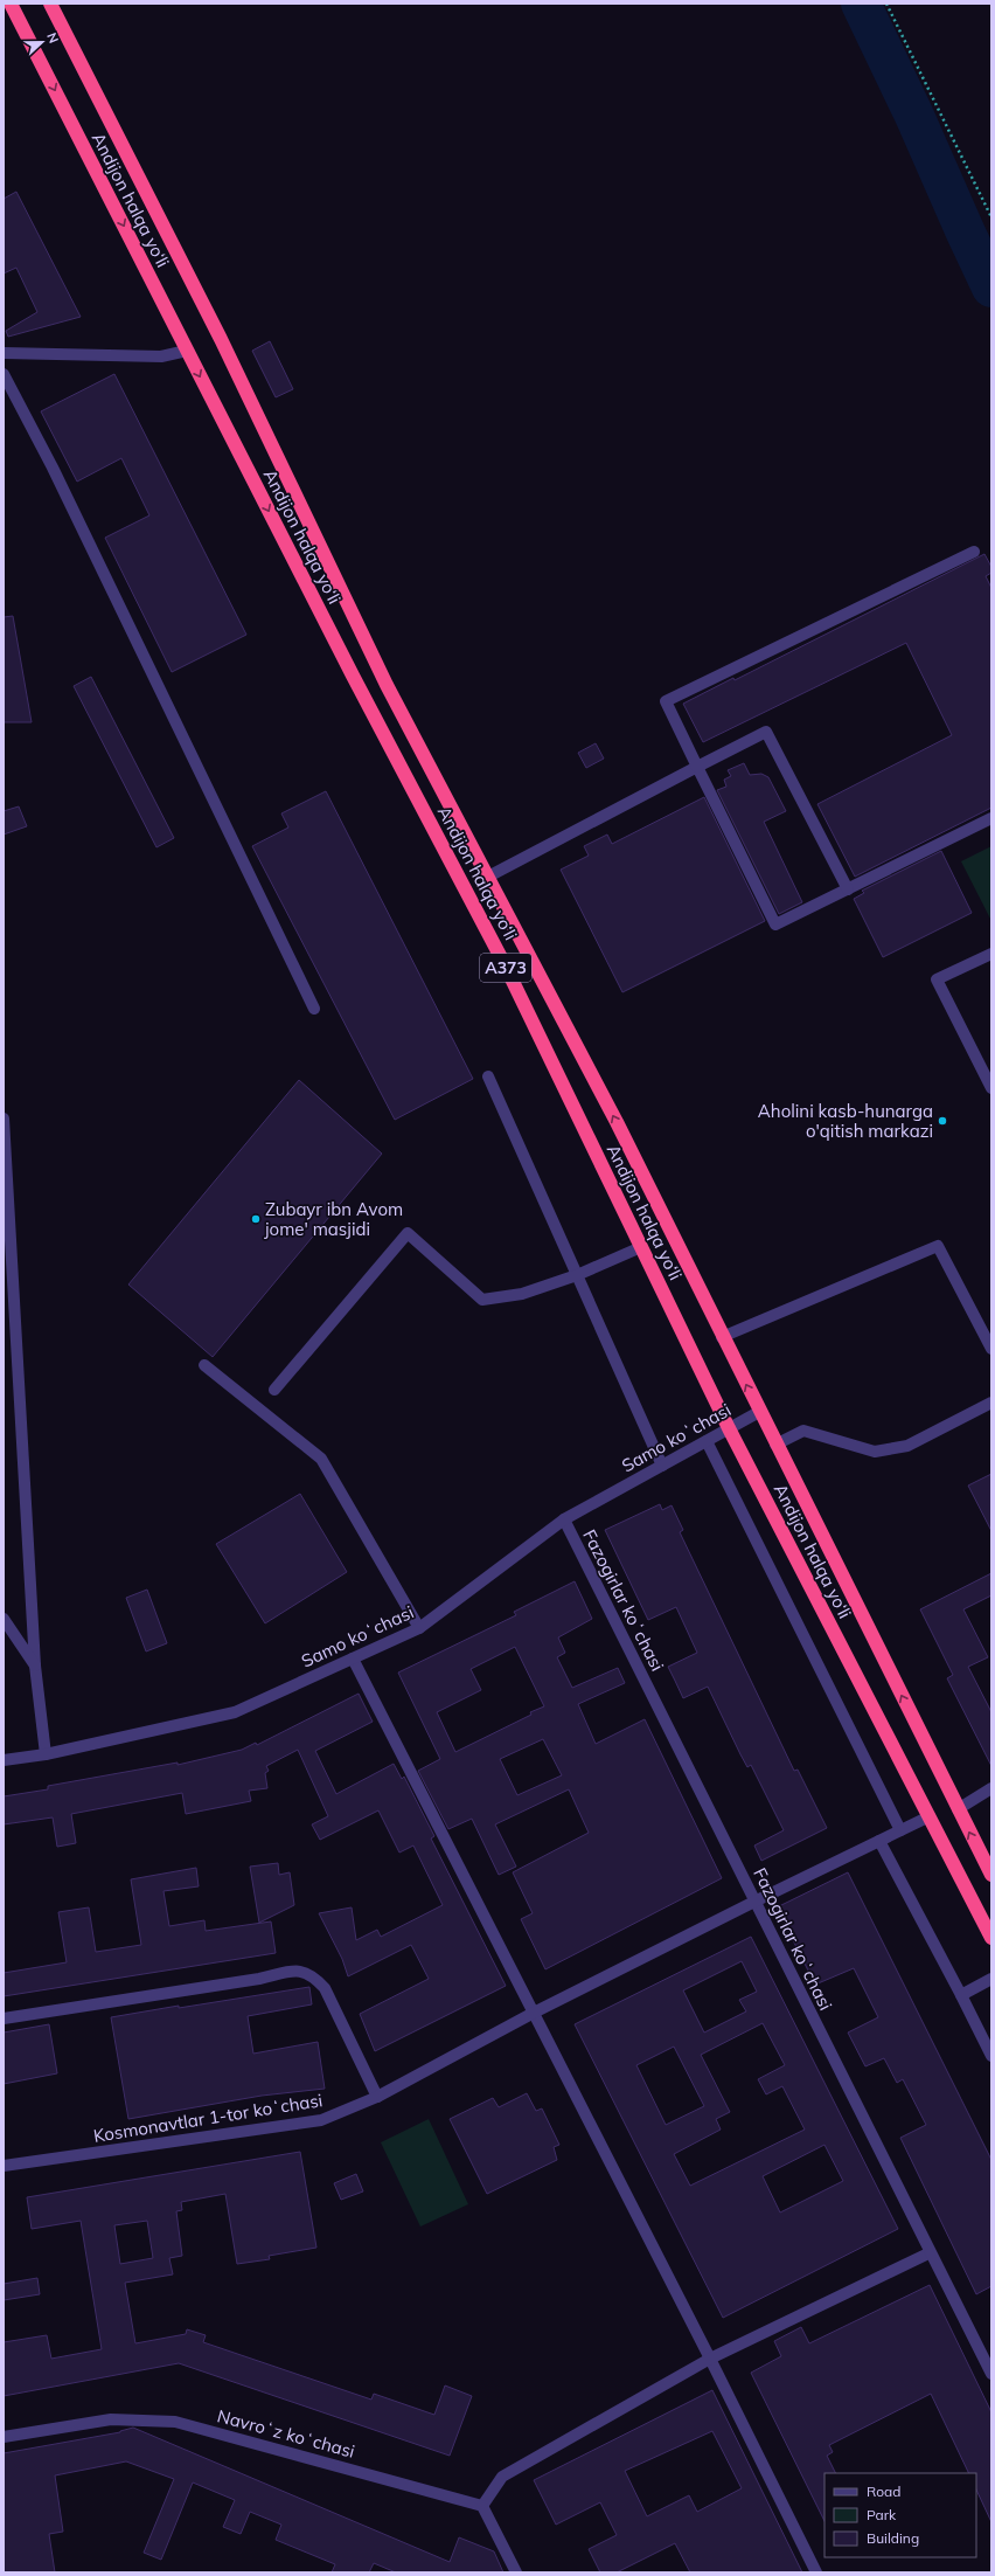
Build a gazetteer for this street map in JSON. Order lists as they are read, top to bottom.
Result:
{
  "streets": {
    "highway": ["Andijon halqa yo‘li", "A373"],
    "street": [
      "Samo koʻchasi",
      "Fazogirlar koʻchasi",
      "Kosmonavtlar 1-tor koʻchasi",
      "Navroʻz koʻchasi"
    ]
  },
  "crossings": [
    ["Andijon halqa yo‘li", "Samo koʻchasi"],
    ["Andijon halqa yo‘li", "Kosmonavtlar 1-tor koʻchasi"],
    ["Samo koʻchasi", "Fazogirlar koʻchasi"],
    ["Fazogirlar koʻchasi", "Kosmonavtlar 1-tor koʻchasi"]
  ],
  "places": ["Aholini kasb-hunarga o'qitish markazi", "Zubayr ibn Avom jome' masjidi"],
  "legend": ["Road", "Park", "Building"],
  "north": "right"
}
